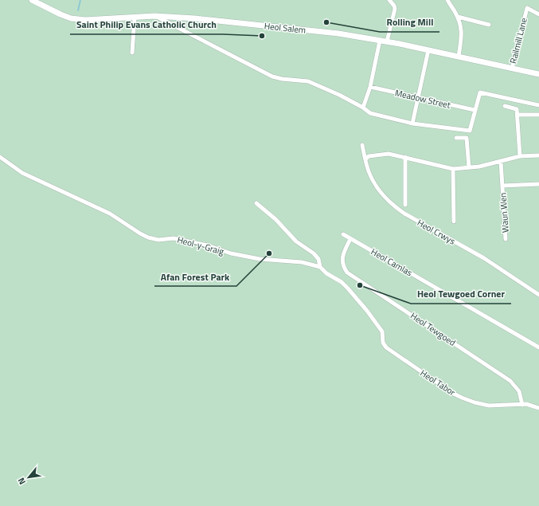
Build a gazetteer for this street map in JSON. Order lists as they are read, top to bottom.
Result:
{
  "streets": {
    "main road": ["Heol Salem"],
    "street": [
      "Railmill Lane",
      "Meadow Street",
      "Waun Wen",
      "Heol Crwys",
      "Heol-y-Graig",
      "Heol Camlas",
      "Heol Tewgoed",
      "Heol Tabor"
    ]
  },
  "crossings": [
    ["Heol Salem", "Railmill Lane"],
    ["Heol-y-Graig", "Heol Tabor"],
    ["Heol Camlas", "Heol Tewgoed"],
    ["Heol Tewgoed", "Heol Tabor"]
  ],
  "places": [
    "Rolling Mill",
    "Saint Philip Evans Catholic Church",
    "Afan Forest Park",
    "Heol Tewgoed Corner"
  ],
  "north": "bottom left"
}
